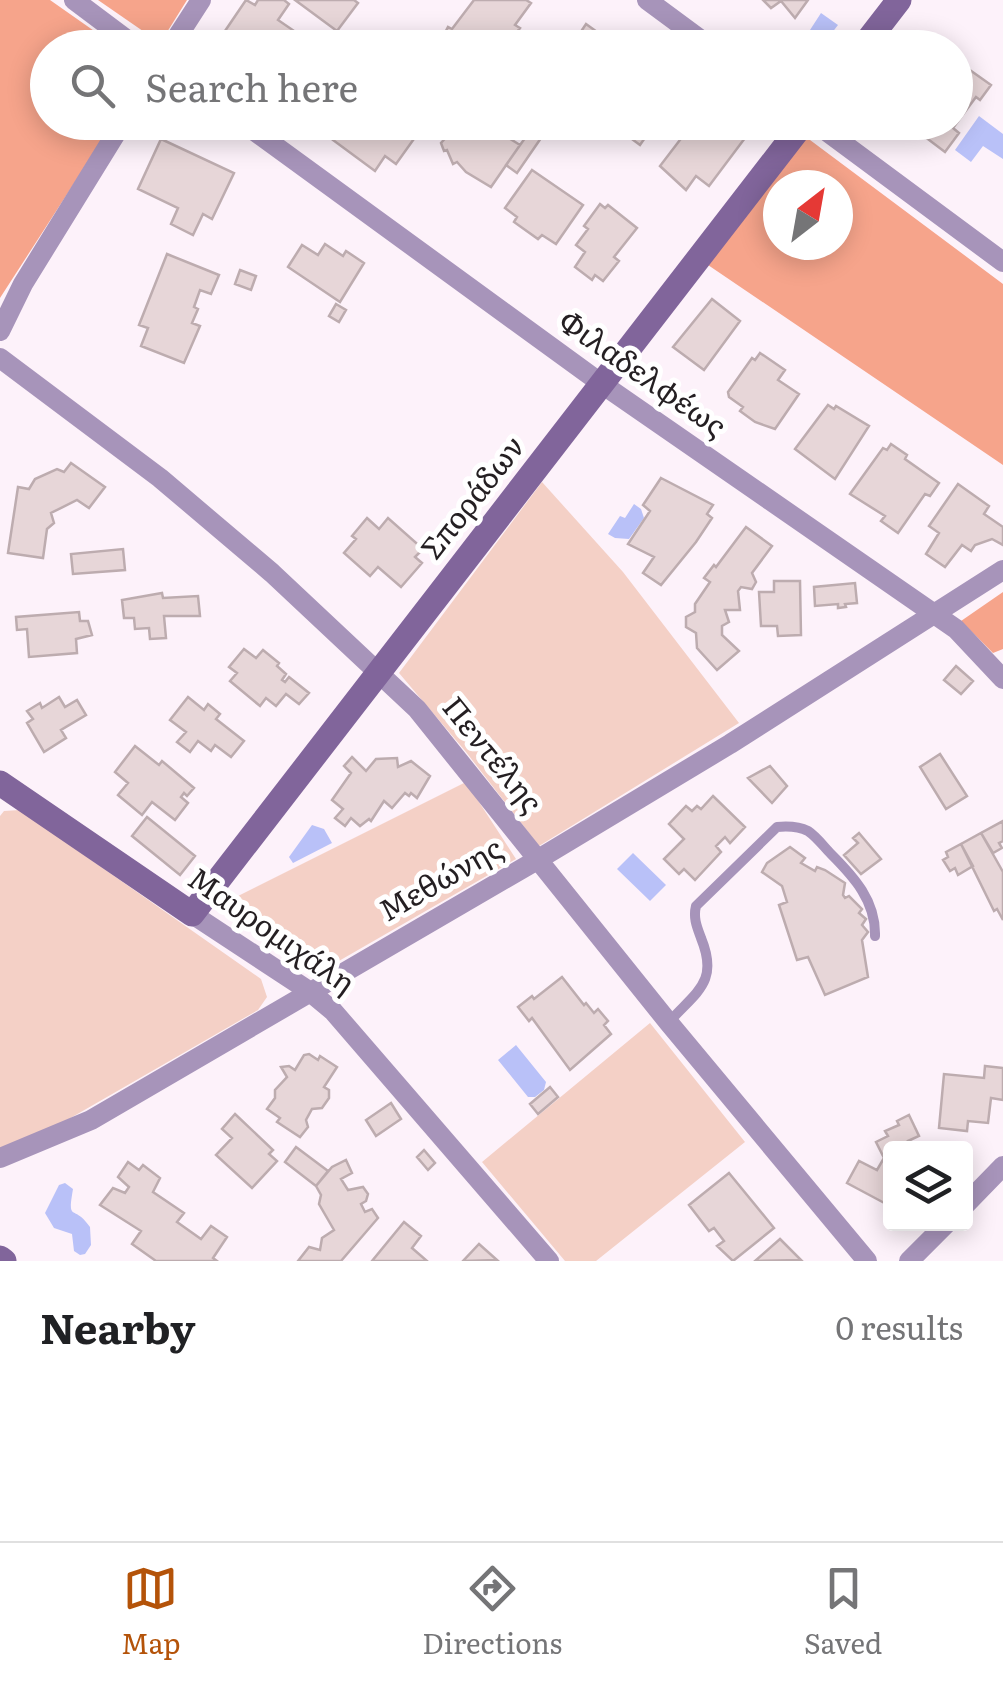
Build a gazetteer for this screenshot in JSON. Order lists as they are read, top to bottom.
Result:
{
  "streets": {
    "street": [
      "Φιλαδελφέως",
      "Σποράδων",
      "Πεντέλης",
      "Μεθώνης",
      "Μαυρομιχάλη"
    ]
  },
  "crossings": [
    ["Φιλαδελφέως", "Σποράδων"],
    ["Φιλαδελφέως", "Μεθώνης"],
    ["Σποράδων", "Πεντέλης"],
    ["Σποράδων", "Μαυρομιχάλη"],
    ["Πεντέλης", "Μεθώνης"],
    ["Μεθώνης", "Μαυρομιχάλη"]
  ],
  "north": "top right",
  "page": {
    "search": "Search here",
    "heading": ["Nearby", "0 results"],
    "nav": ["Map", "Directions", "Saved"]
  }
}
